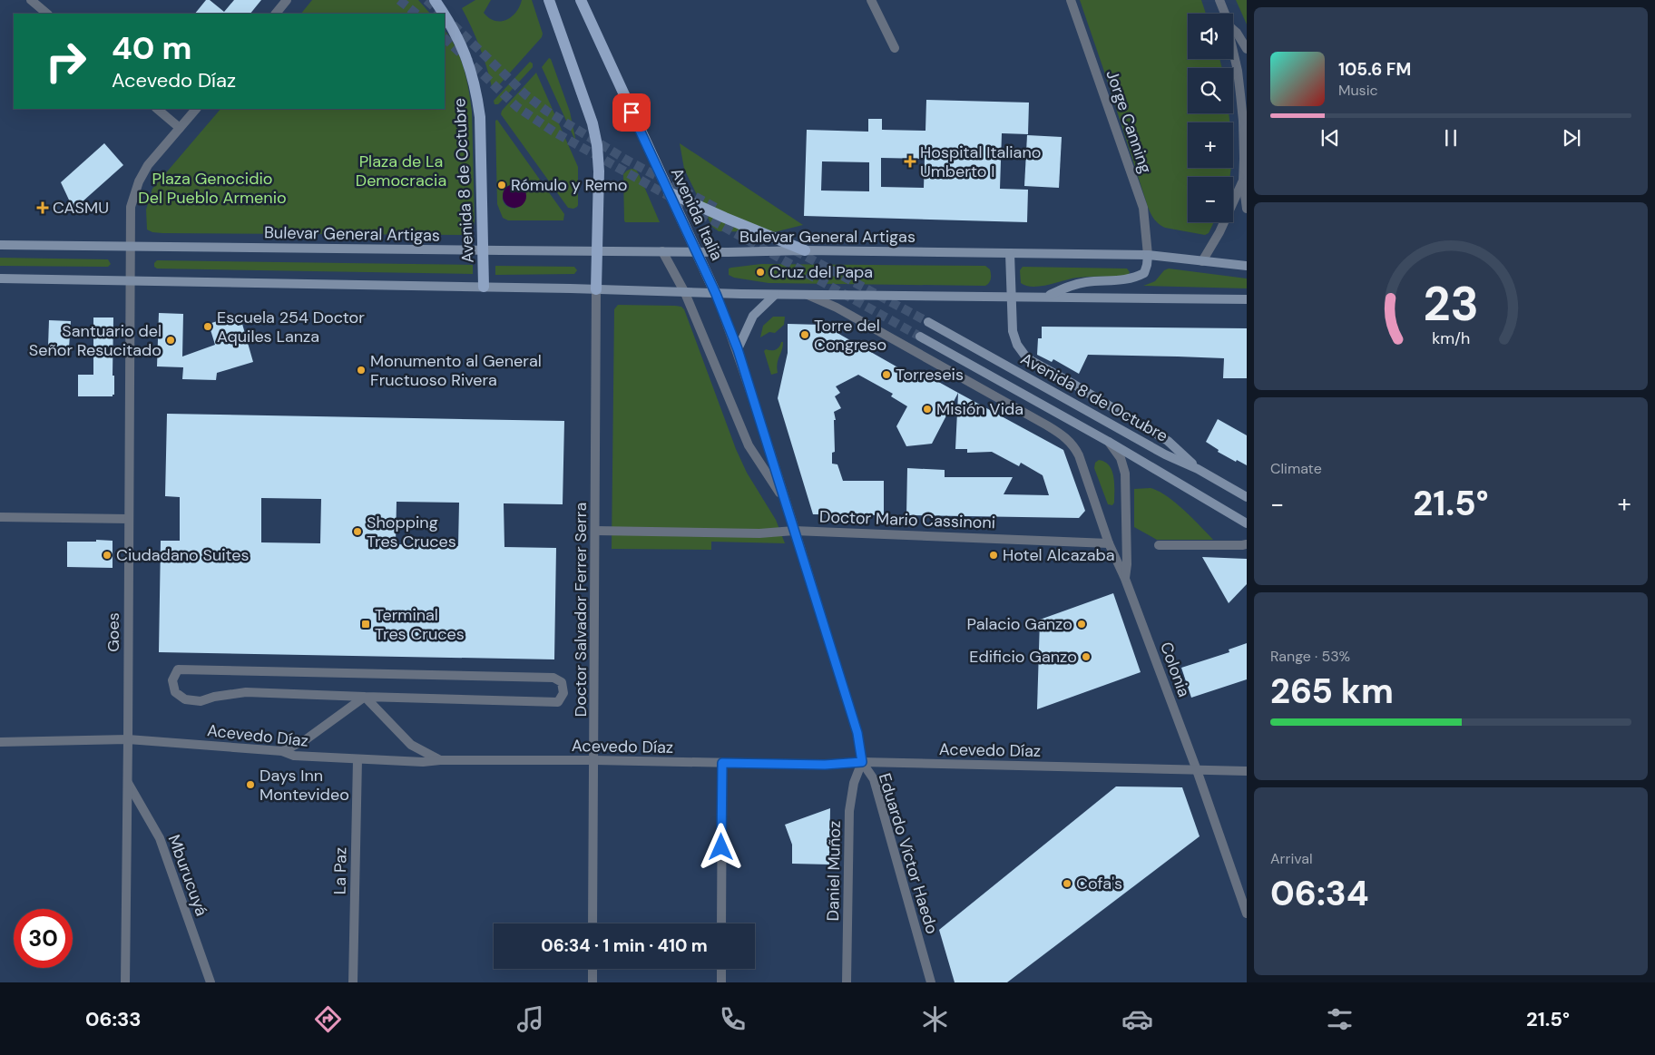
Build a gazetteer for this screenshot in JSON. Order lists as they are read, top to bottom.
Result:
{
  "streets": {
    "main road": ["Avenida 8 de Octubre", "Avenida Italia", "Bulevar General Artigas"],
    "street": [
      "Jorge Canning",
      "Doctor Mario Cassinoni",
      "Doctor Salvador Ferrer Serra",
      "Goes",
      "Colonia",
      "Acevedo Díaz",
      "Eduardo Víctor Haedo",
      "La Paz",
      "Daniel Muñoz",
      "Mburucuyá"
    ]
  },
  "crossings": [
    ["Jorge Canning", "Bulevar General Artigas"],
    ["Avenida 8 de Octubre", "Bulevar General Artigas"],
    ["Avenida 8 de Octubre", "Colonia"],
    ["Avenida Italia", "Bulevar General Artigas"],
    ["Avenida Italia", "Eduardo Víctor Haedo"],
    ["Bulevar General Artigas", "Goes"],
    ["Bulevar General Artigas", "Eduardo Víctor Haedo"],
    ["Doctor Mario Cassinoni", "Doctor Salvador Ferrer Serra"],
    ["Doctor Mario Cassinoni", "Colonia"],
    ["Doctor Mario Cassinoni", "Eduardo Víctor Haedo"],
    ["Doctor Salvador Ferrer Serra", "Acevedo Díaz"],
    ["Goes", "Acevedo Díaz"],
    ["Goes", "Mburucuyá"],
    ["Colonia", "Acevedo Díaz"],
    ["Acevedo Díaz", "Eduardo Víctor Haedo"],
    ["Acevedo Díaz", "La Paz"],
    ["Acevedo Díaz", "Daniel Muñoz"],
    ["Eduardo Víctor Haedo", "Daniel Muñoz"]
  ],
  "parks": ["Plaza de La Democracia", "Plaza Genocidio Del Pueblo Armenio"],
  "places": {
    "health": ["Hospital Italiano Umberto I", "CASMU"],
    "other": [
      "Rómulo y Remo",
      "Cruz del Papa",
      "Escuela 254 Doctor Aquiles Lanza",
      "Torre del Congreso",
      "Santuario del Señor Resucitado",
      "Monumento al General Fructuoso Rivera",
      "Torreseis",
      "Misión Vida",
      "Shopping Tres Cruces",
      "Ciudadano Suites",
      "Hotel Alcazaba",
      "Palacio Ganzo",
      "Edificio Ganzo",
      "Days Inn Montevideo",
      "Cofa's"
    ],
    "transit": ["Terminal Tres Cruces"]
  },
  "page": {
    "map_buttons": ["+", "−"],
    "turn": ["40 m", "Acevedo Díaz"],
    "song": ["105.6 FM", "Music"],
    "tile": [
      "Climate",
      ["Range · 53%", "265 km"],
      ["Arrival", "06:34"]
    ],
    "heat": ["−", "21.5°", "+"],
    "limit": "30",
    "trip": "06:34 · 1 min · 410 m",
    "tabs": ["06:33", "21.5°"],
    "gauge": ["23", "km/h"]
  }
}
